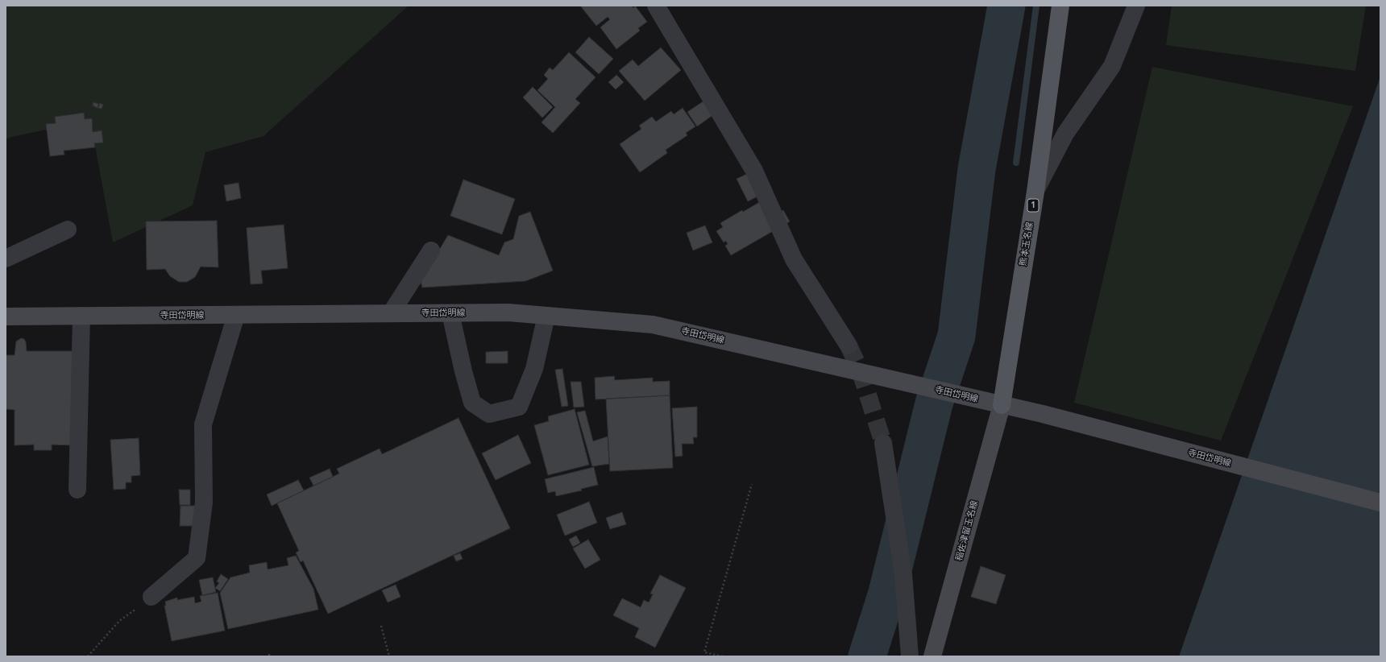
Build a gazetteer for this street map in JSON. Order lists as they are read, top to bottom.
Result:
{
  "streets": {
    "main road": [
      "1",
      "熊本玉名線",
      "寺田岱明線",
      "稲佐津留玉名線"
    ]
  },
  "crossings": [
    ["熊本玉名線", "寺田岱明線"],
    ["熊本玉名線", "稲佐津留玉名線"],
    ["寺田岱明線", "稲佐津留玉名線"]
  ]
}
